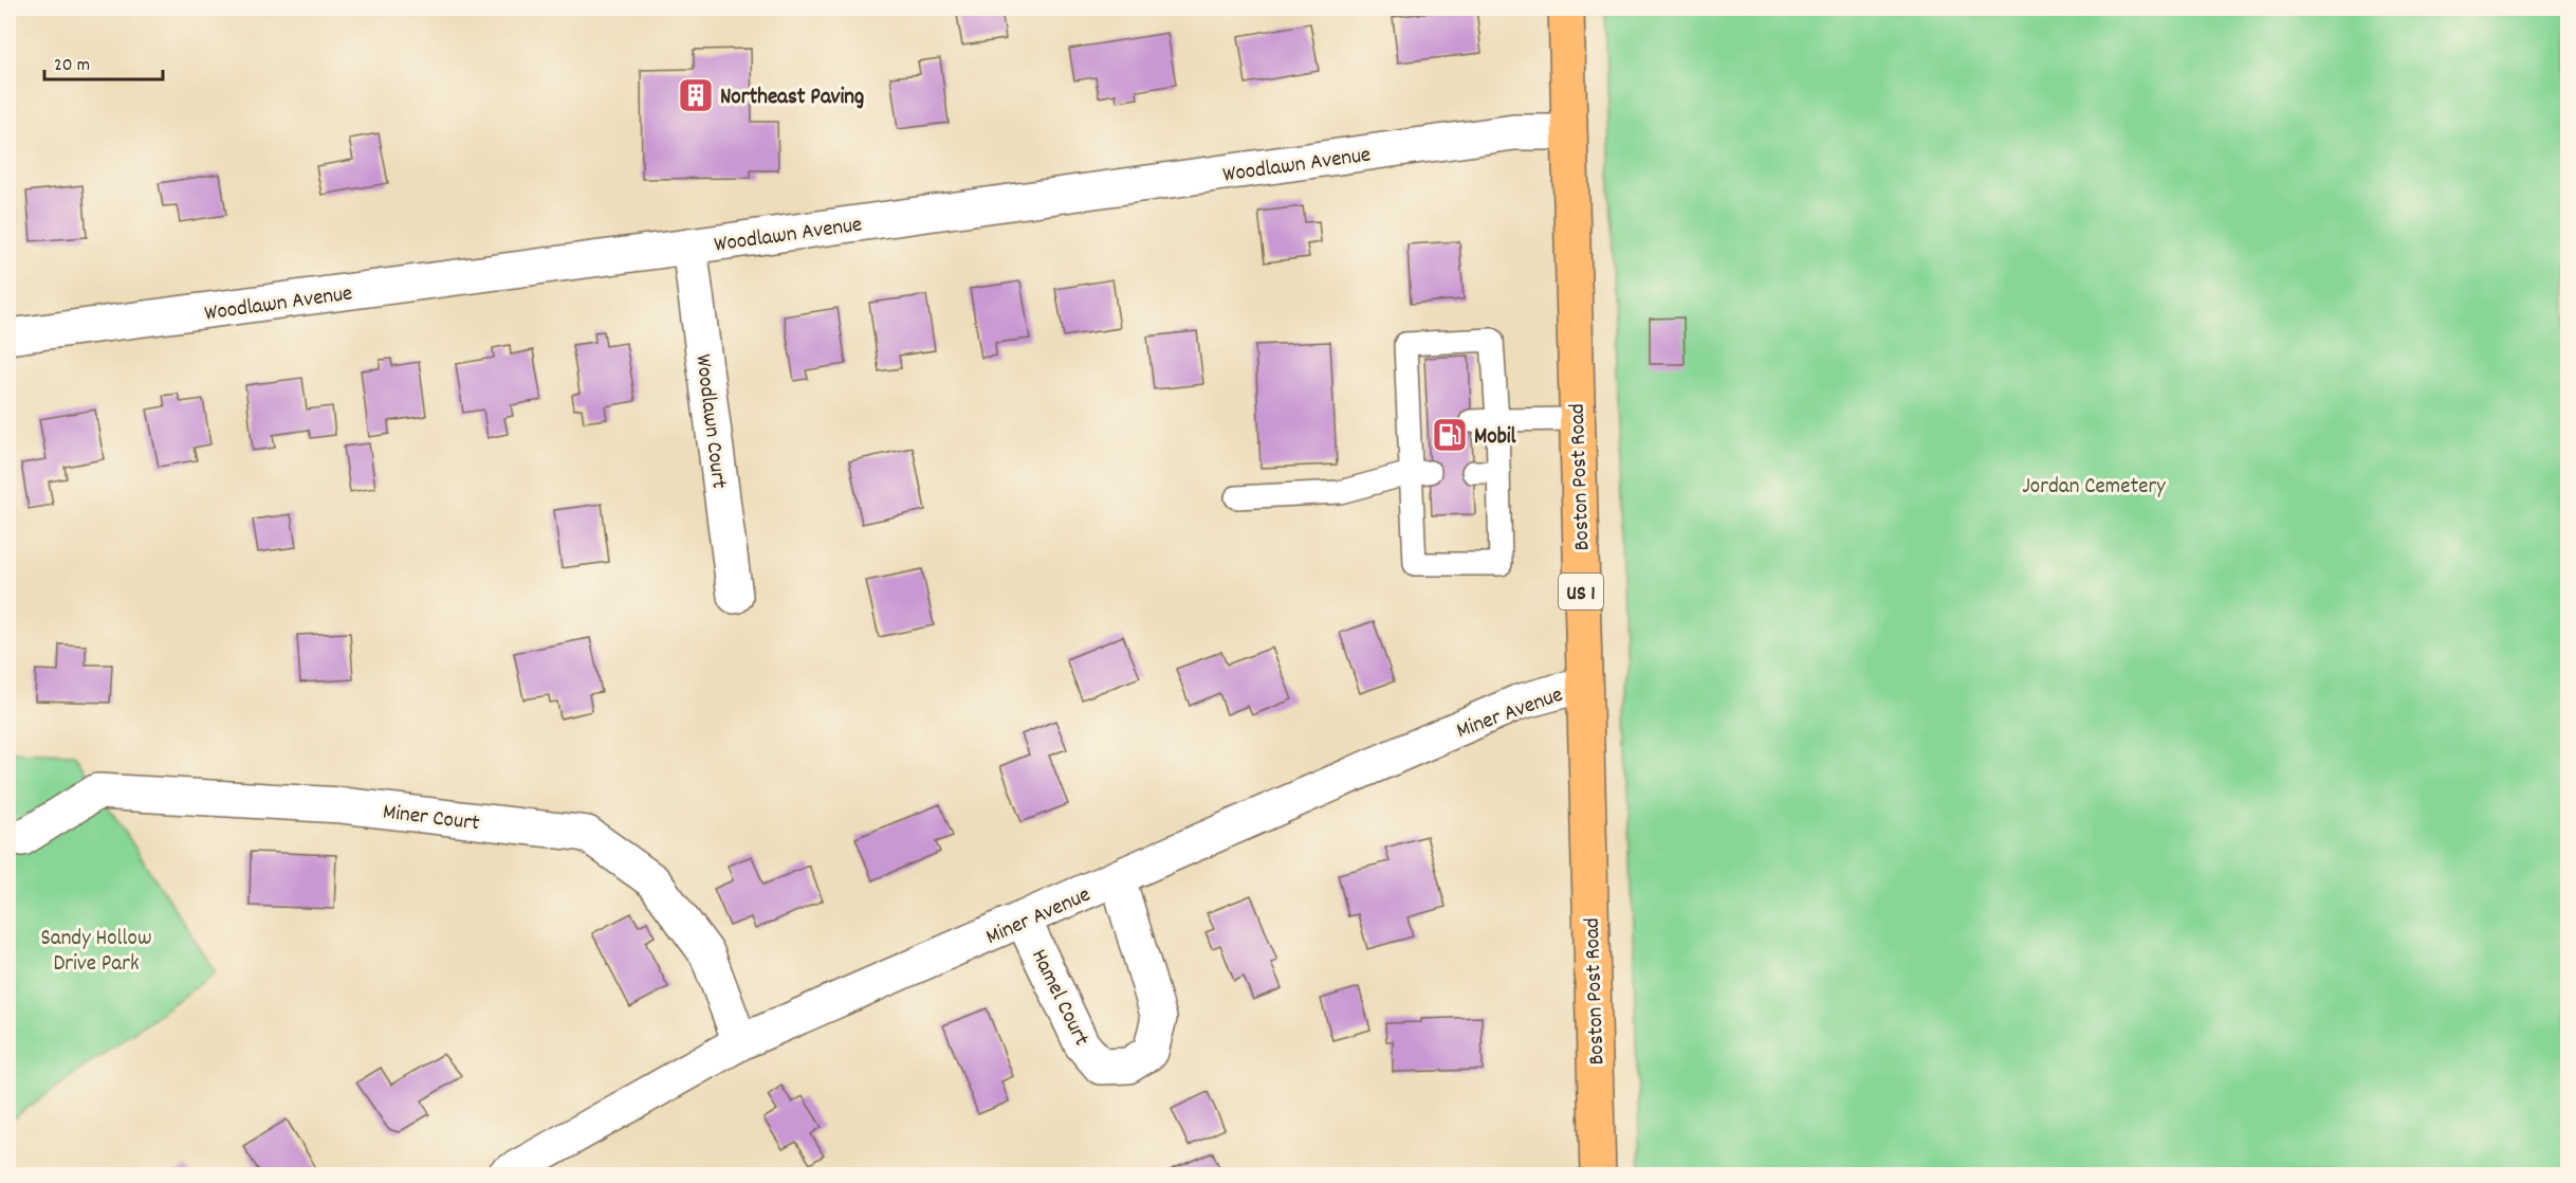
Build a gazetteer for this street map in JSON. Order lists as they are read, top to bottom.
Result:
{
  "streets": {
    "main road": ["Boston Post Road", "US 1"],
    "street": [
      "Woodlawn Avenue",
      "Woodlawn Court",
      "Miner Avenue",
      "Miner Court",
      "Hamel Court"
    ]
  },
  "crossings": [
    ["Woodlawn Avenue", "Woodlawn Court"],
    ["Woodlawn Avenue", "Boston Post Road"],
    ["Boston Post Road", "Miner Avenue"],
    ["Miner Avenue", "Miner Court"],
    ["Miner Avenue", "Hamel Court"]
  ],
  "parks": ["Jordan Cemetery", "Sandy Hollow Drive Park"],
  "places": {
    "building": ["Northeast Paving"],
    "fuel station": ["Mobil"]
  },
  "scale_bar": "20 m"
}
